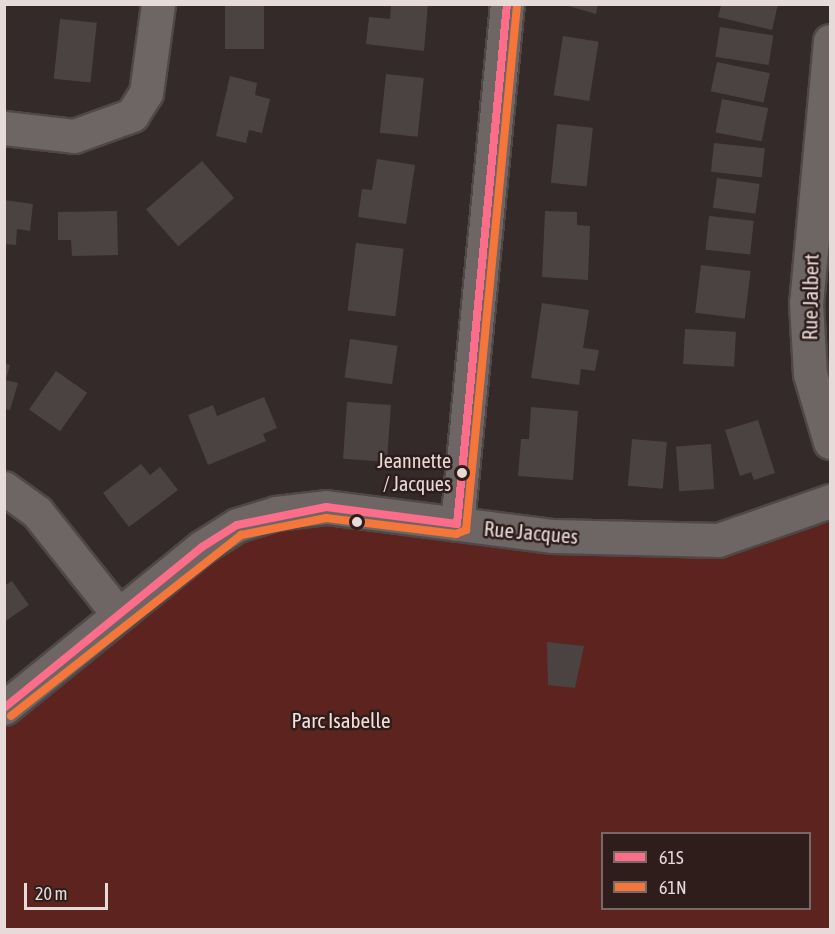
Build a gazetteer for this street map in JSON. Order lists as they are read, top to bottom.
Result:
{
  "streets": {
    "street": ["Rue Jalbert", "Rue Jacques"]
  },
  "parks": ["Parc Isabelle"],
  "places": ["Jeannette / Jacques"],
  "lines": ["transit line 61S", "transit line 61N"],
  "legend": ["61S", "61N"],
  "scale_bar": "20 m"
}
